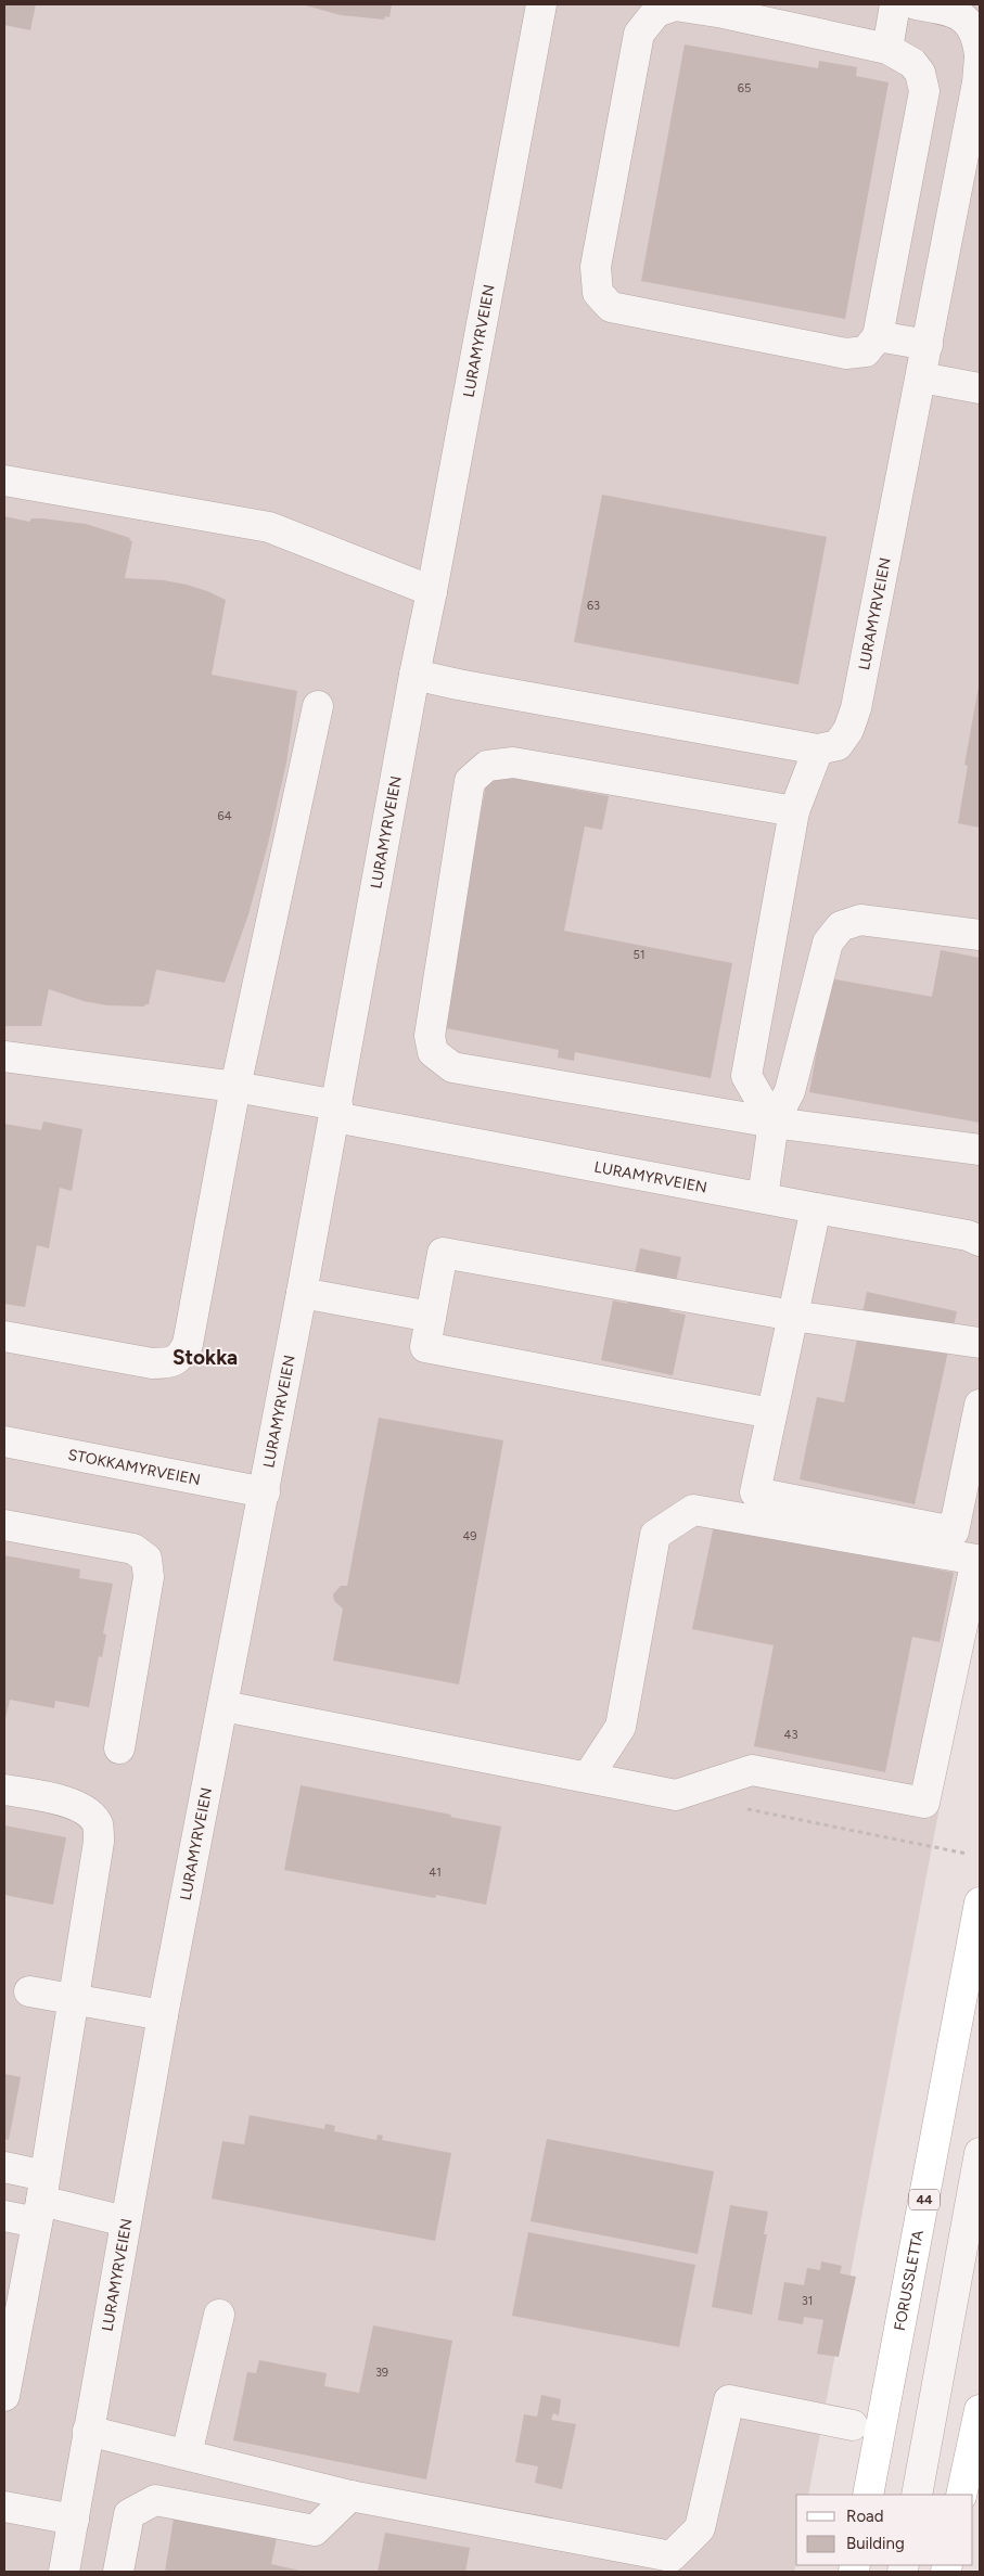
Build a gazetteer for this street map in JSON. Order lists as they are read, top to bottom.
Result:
{
  "streets": {
    "main road": ["44", "FORUSSLETTA"],
    "street": ["LURAMYRVEIEN", "STOKKAMYRVEIEN"]
  },
  "crossings": [
    ["LURAMYRVEIEN", "STOKKAMYRVEIEN"]
  ],
  "districts": ["Stokka"],
  "house_numbers": [
    "65",
    "63",
    "64",
    "51",
    "49",
    "43",
    "41",
    "31",
    "39"
  ],
  "legend": ["Road", "Building"]
}
